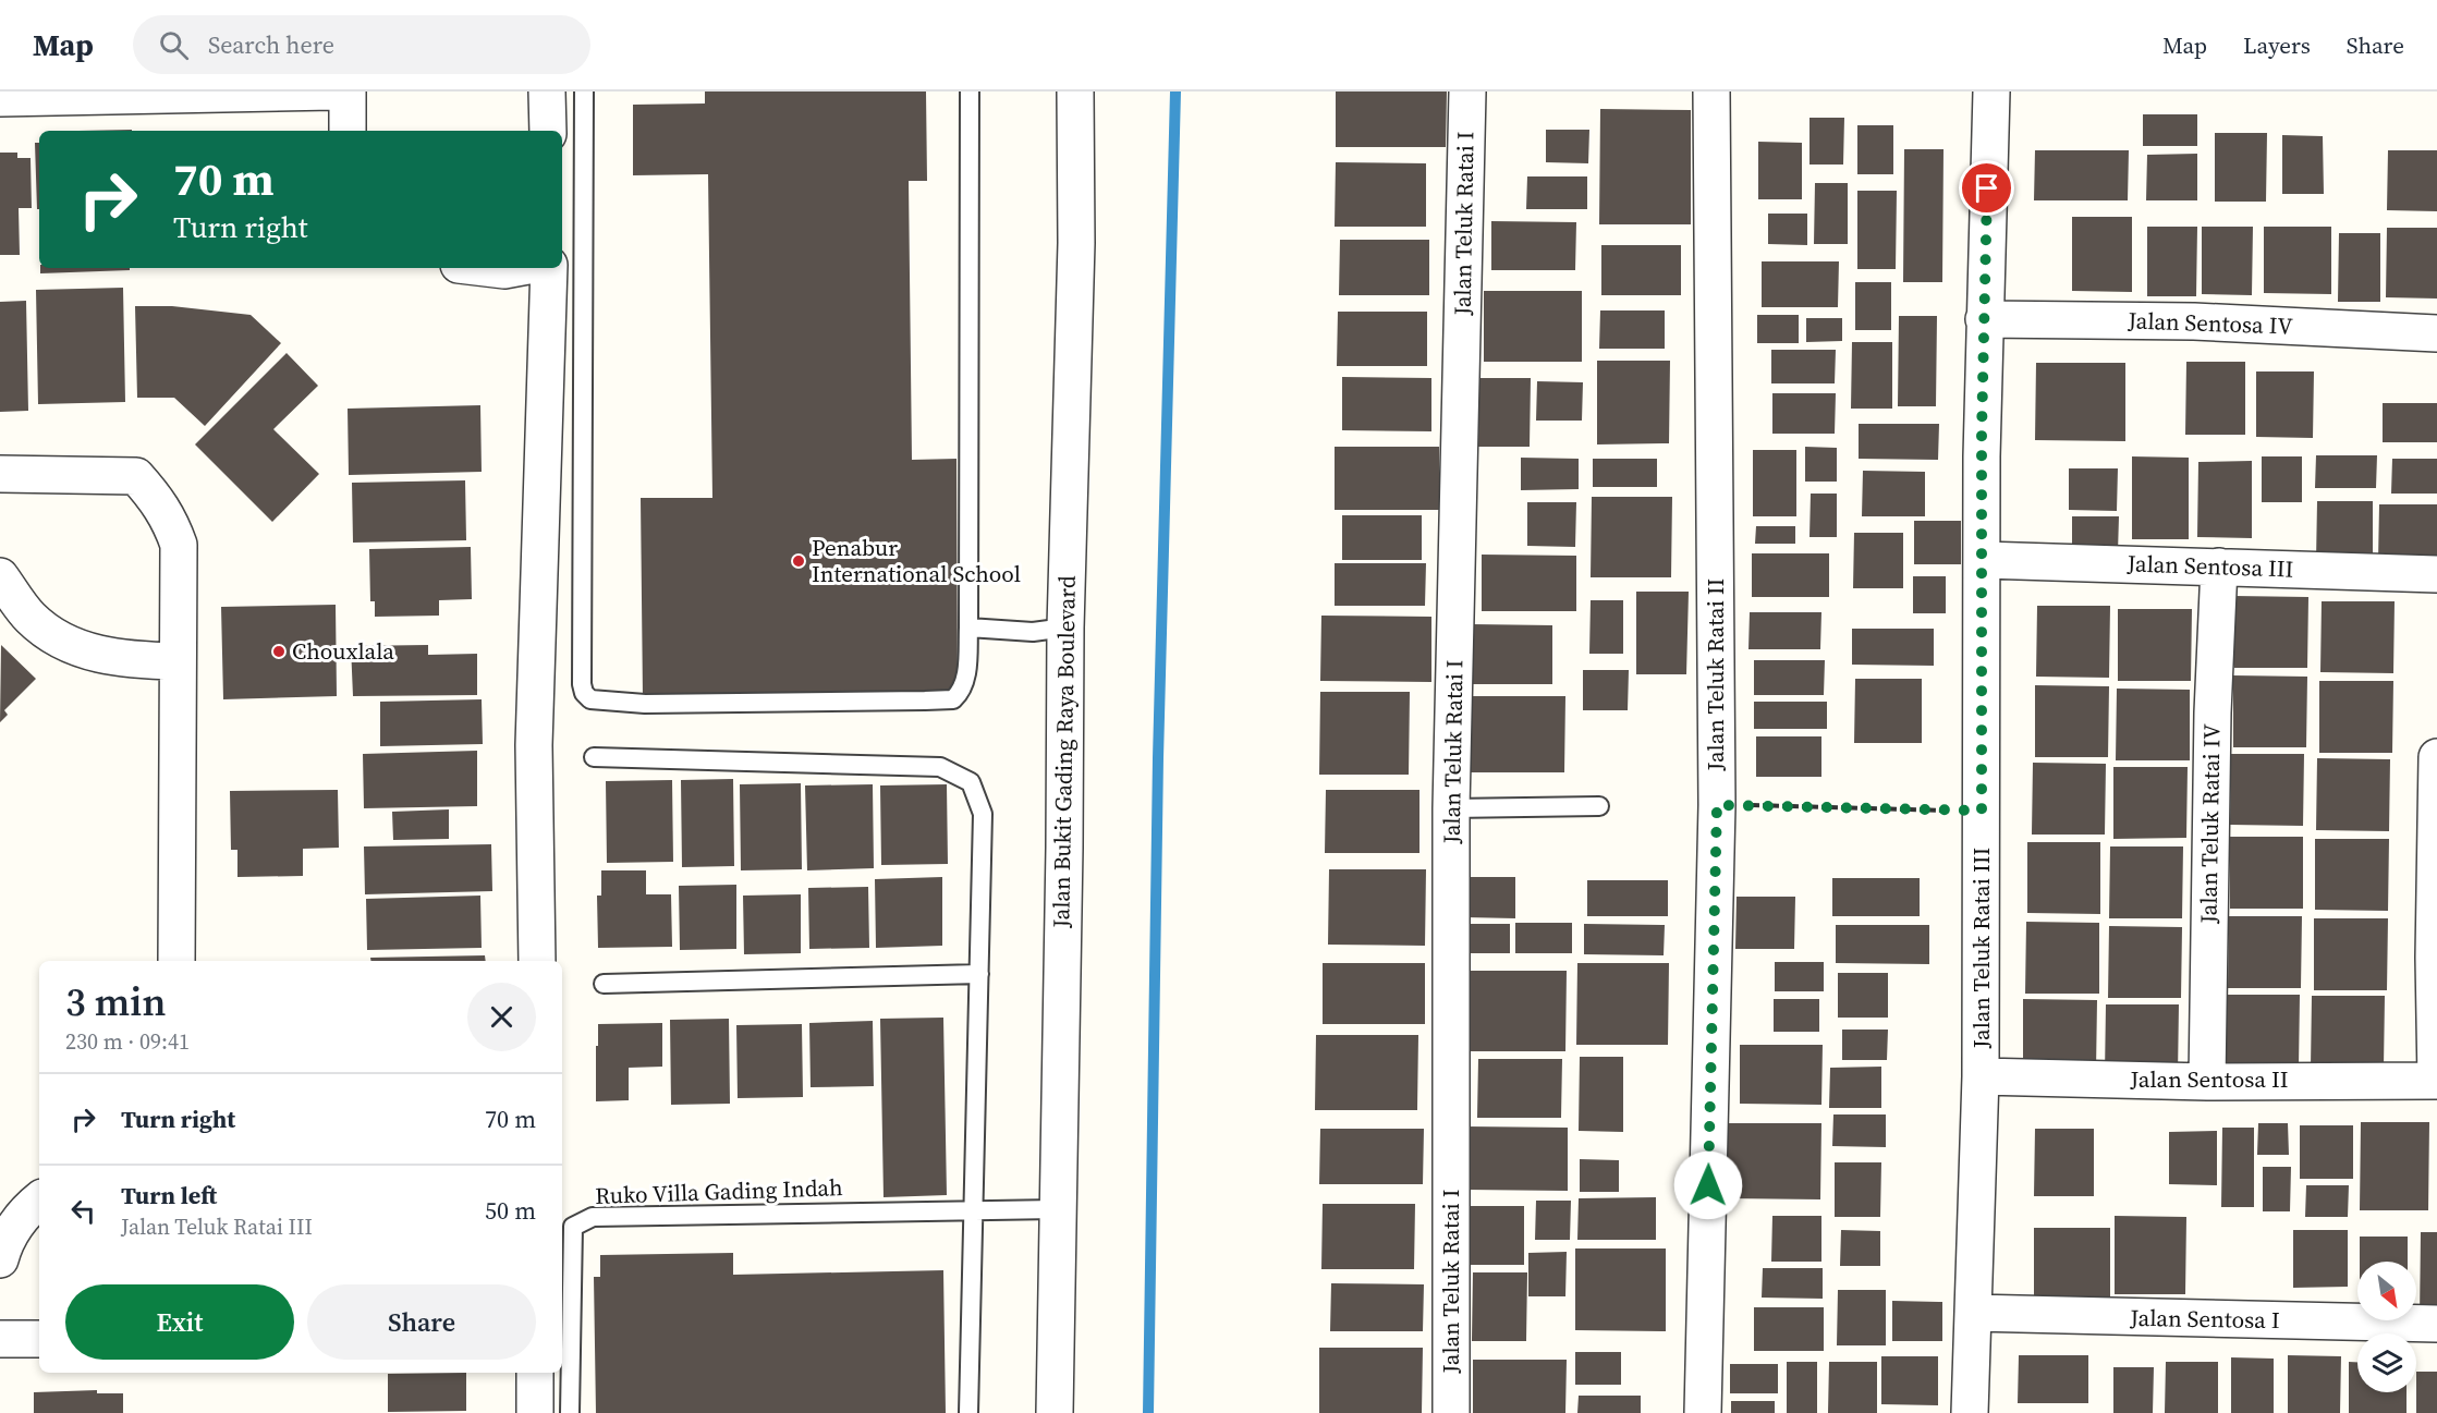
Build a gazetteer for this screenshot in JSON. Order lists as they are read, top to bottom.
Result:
{
  "streets": {
    "street": [
      "Jalan Teluk Ratai I",
      "Jalan Sentosa IV",
      "Jalan Sentosa III",
      "Jalan Teluk Ratai II",
      "Jalan Bukit Gading Raya Boulevard",
      "Jalan Teluk Ratai IV",
      "Jalan Teluk Ratai III",
      "Jalan Sentosa II",
      "Jalan Sentosa I"
    ],
    "lane": ["Ruko Villa Gading Indah"]
  },
  "crossings": [
    ["Jalan Sentosa IV", "Jalan Teluk Ratai III"],
    ["Jalan Sentosa III", "Jalan Teluk Ratai IV"],
    ["Jalan Sentosa III", "Jalan Teluk Ratai III"],
    ["Jalan Bukit Gading Raya Boulevard", "Ruko Villa Gading Indah"],
    ["Jalan Teluk Ratai IV", "Jalan Sentosa II"],
    ["Jalan Teluk Ratai III", "Jalan Sentosa II"],
    ["Jalan Teluk Ratai III", "Jalan Sentosa I"]
  ],
  "places": ["Penabur International School", "Chouxlala"],
  "north": "bottom right",
  "page": {
    "header": "Map",
    "search": "Search here",
    "nav": ["Map", "Layers", "Share"],
    "turn": ["70 m", "Turn right"],
    "heading": ["3 min", "230 m · 09:41"],
    "list": [
      {
        "name": "Turn right",
        "value": "70 m"
      },
      {
        "name": "Turn left",
        "note": "Jalan Teluk Ratai III",
        "value": "50 m"
      }
    ],
    "buttons": ["Exit", "Share"]
  }
}
